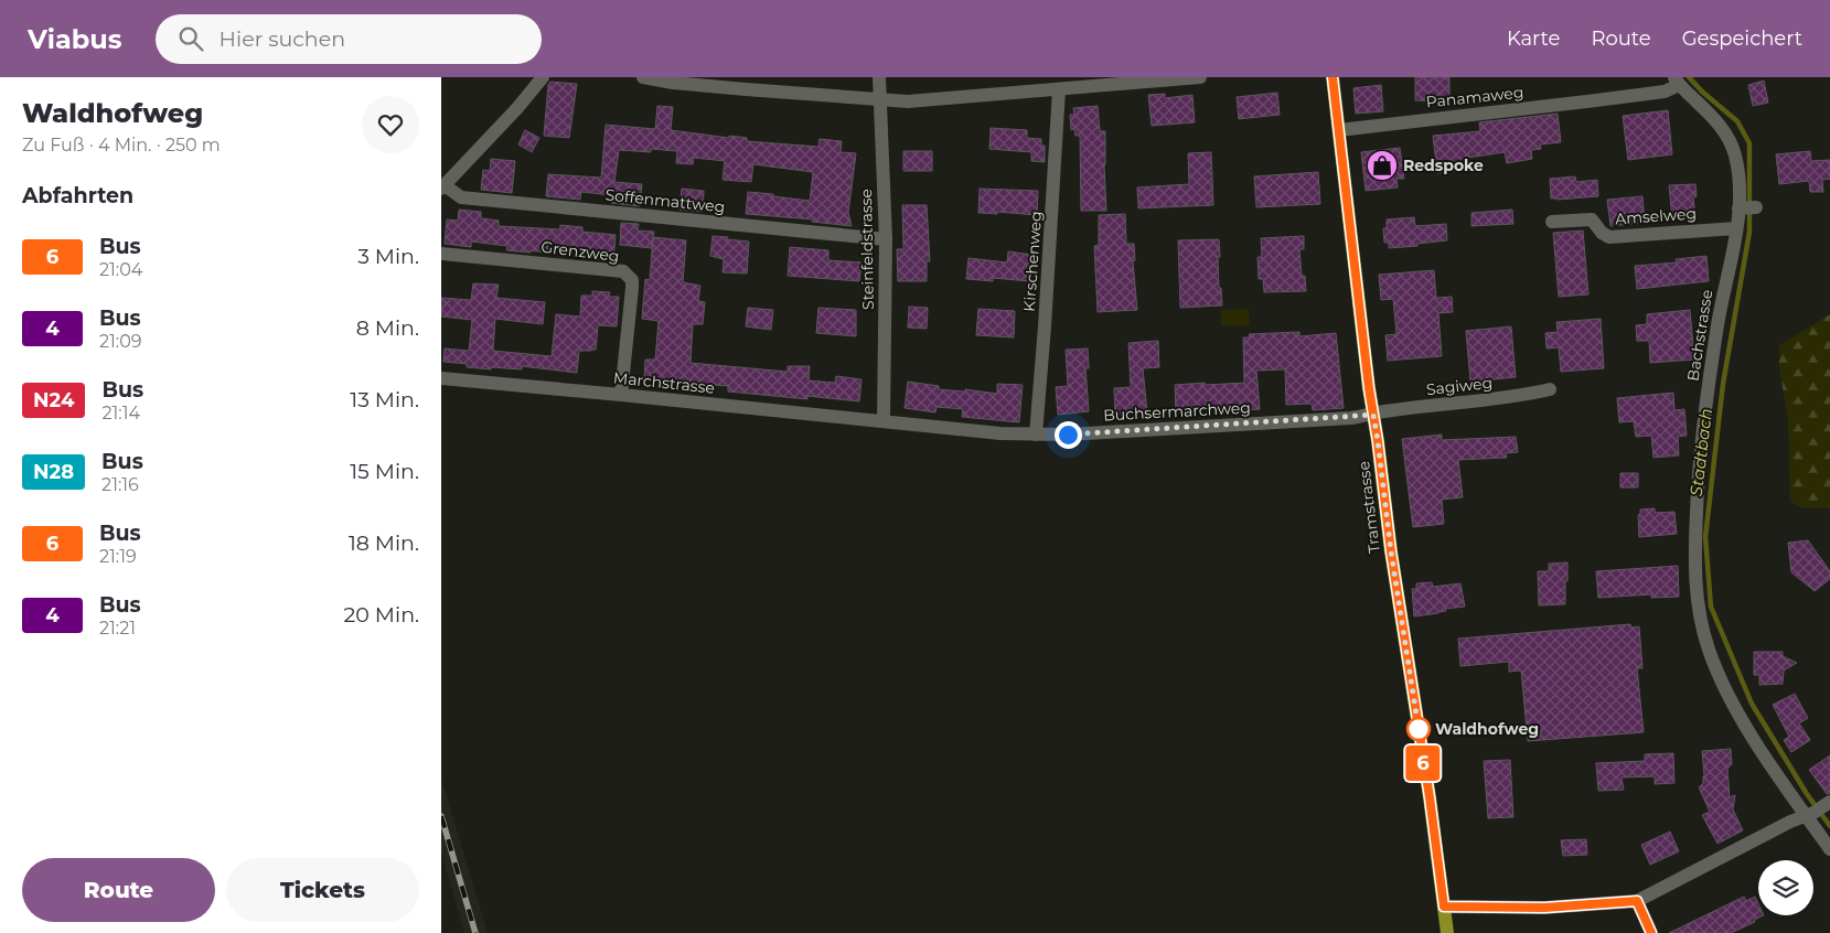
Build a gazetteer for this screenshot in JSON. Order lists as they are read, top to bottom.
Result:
{
  "streets": {
    "main road": ["Tramstrasse"],
    "street": [
      "Panamaweg",
      "Soffenmattweg",
      "Amselweg",
      "Steinfeldstrasse",
      "Grenzweg",
      "Kirschenweg",
      "Bachstrasse",
      "Marchstrasse",
      "Sagiweg",
      "Buchsermarchweg"
    ]
  },
  "crossings": [
    ["Panamaweg", "Bachstrasse"],
    ["Panamaweg", "Tramstrasse"],
    ["Soffenmattweg", "Steinfeldstrasse"],
    ["Amselweg", "Bachstrasse"],
    ["Steinfeldstrasse", "Marchstrasse"],
    ["Steinfeldstrasse", "Buchsermarchweg"],
    ["Grenzweg", "Marchstrasse"],
    ["Kirschenweg", "Buchsermarchweg"],
    ["Marchstrasse", "Buchsermarchweg"],
    ["Sagiweg", "Buchsermarchweg"],
    ["Sagiweg", "Tramstrasse"],
    ["Buchsermarchweg", "Tramstrasse"]
  ],
  "water": ["Stadtbach"],
  "places": {
    "shop": ["Redspoke"],
    "other": ["Waldhofweg"]
  },
  "lines": ["bus line 6"],
  "page": {
    "header": "Viabus",
    "search": "Hier suchen",
    "nav": ["Karte", "Route", "Gespeichert"],
    "heading": [
      ["Waldhofweg", "Zu Fuß · 4 Min. · 250 m"],
      "Abfahrten"
    ],
    "on_map": "6",
    "list": [
      {
        "mark": "6",
        "name": "Bus",
        "note": "21:04",
        "value": "3 Min."
      },
      {
        "mark": "4",
        "name": "Bus",
        "note": "21:09",
        "value": "8 Min."
      },
      {
        "mark": "N24",
        "name": "Bus",
        "note": "21:14",
        "value": "13 Min."
      },
      {
        "mark": "N28",
        "name": "Bus",
        "note": "21:16",
        "value": "15 Min."
      },
      {
        "mark": "6",
        "name": "Bus",
        "note": "21:19",
        "value": "18 Min."
      },
      {
        "mark": "4",
        "name": "Bus",
        "note": "21:21",
        "value": "20 Min."
      }
    ],
    "buttons": ["Route", "Tickets"]
  }
}
